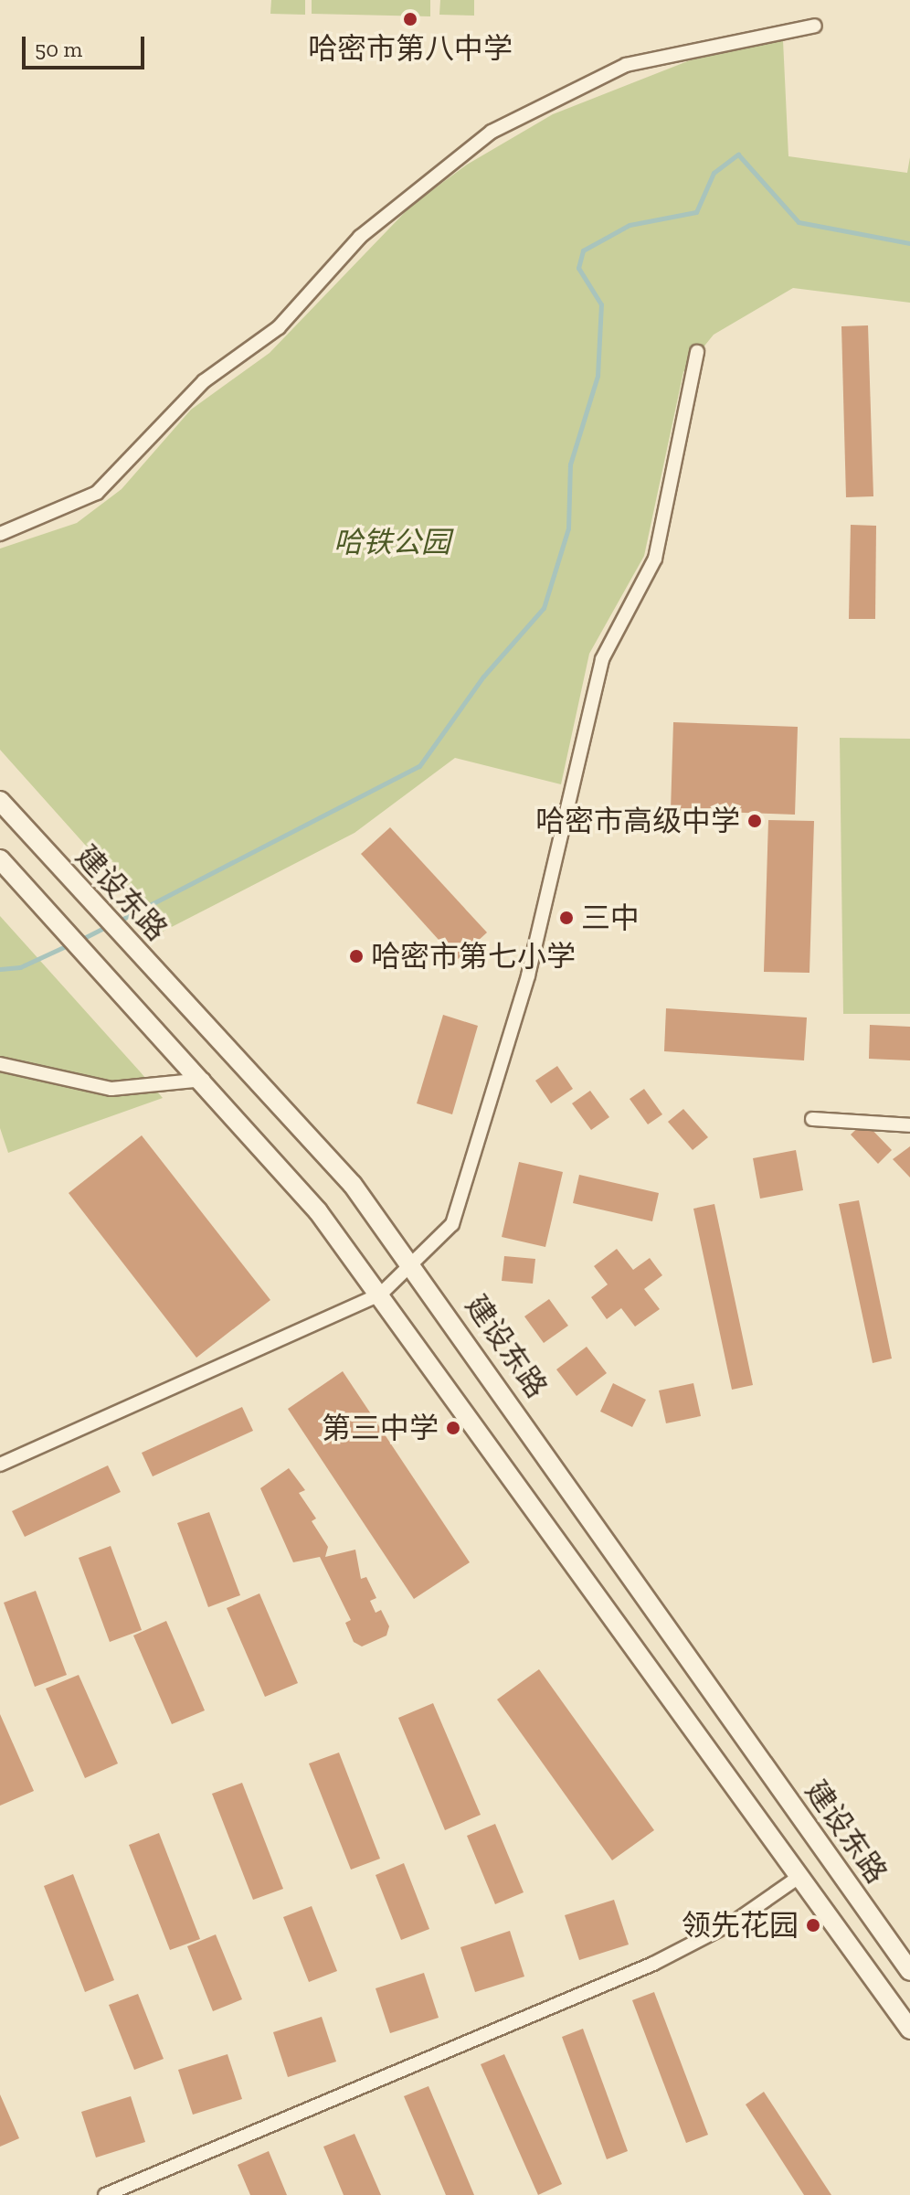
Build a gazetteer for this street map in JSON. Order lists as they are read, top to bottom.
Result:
{
  "streets": {
    "main road": ["建设东路"]
  },
  "parks": ["哈铁公园"],
  "places": [
    "哈密市第八中学",
    "哈密市高级中学",
    "三中",
    "哈密市第七小学",
    "第三中学",
    "领先花园"
  ],
  "scale_bar": "50 m"
}
